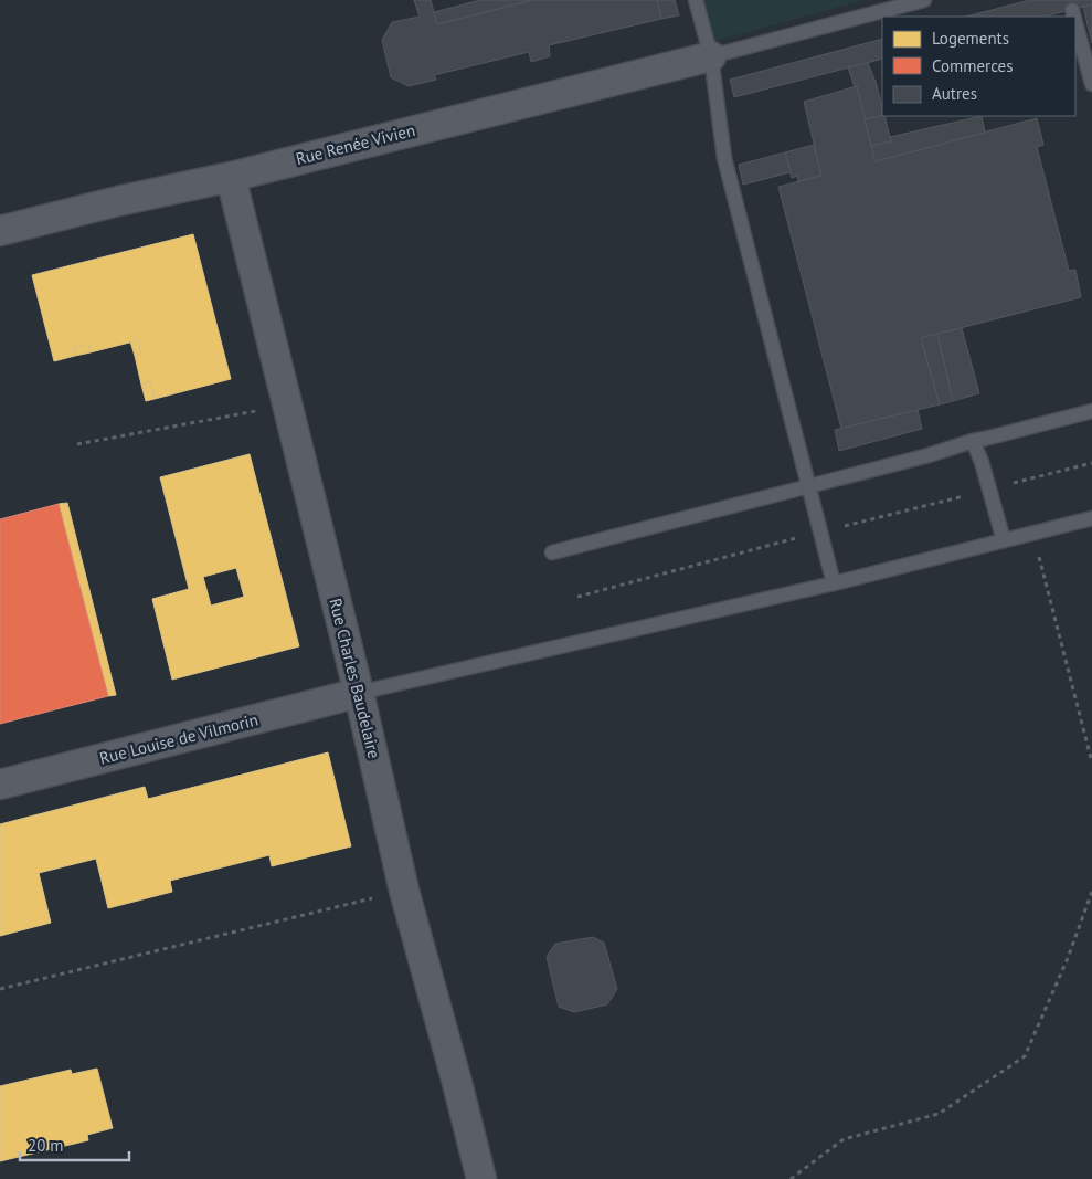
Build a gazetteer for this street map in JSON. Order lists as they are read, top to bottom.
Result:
{
  "streets": {
    "street": ["Rue Renée Vivien", "Rue Charles Baudelaire", "Rue Louise de Vilmorin"]
  },
  "crossings": [
    ["Rue Renée Vivien", "Rue Charles Baudelaire"],
    ["Rue Charles Baudelaire", "Rue Louise de Vilmorin"]
  ],
  "legend": ["Logements", "Commerces", "Autres"],
  "scale_bar": "20 m"
}
